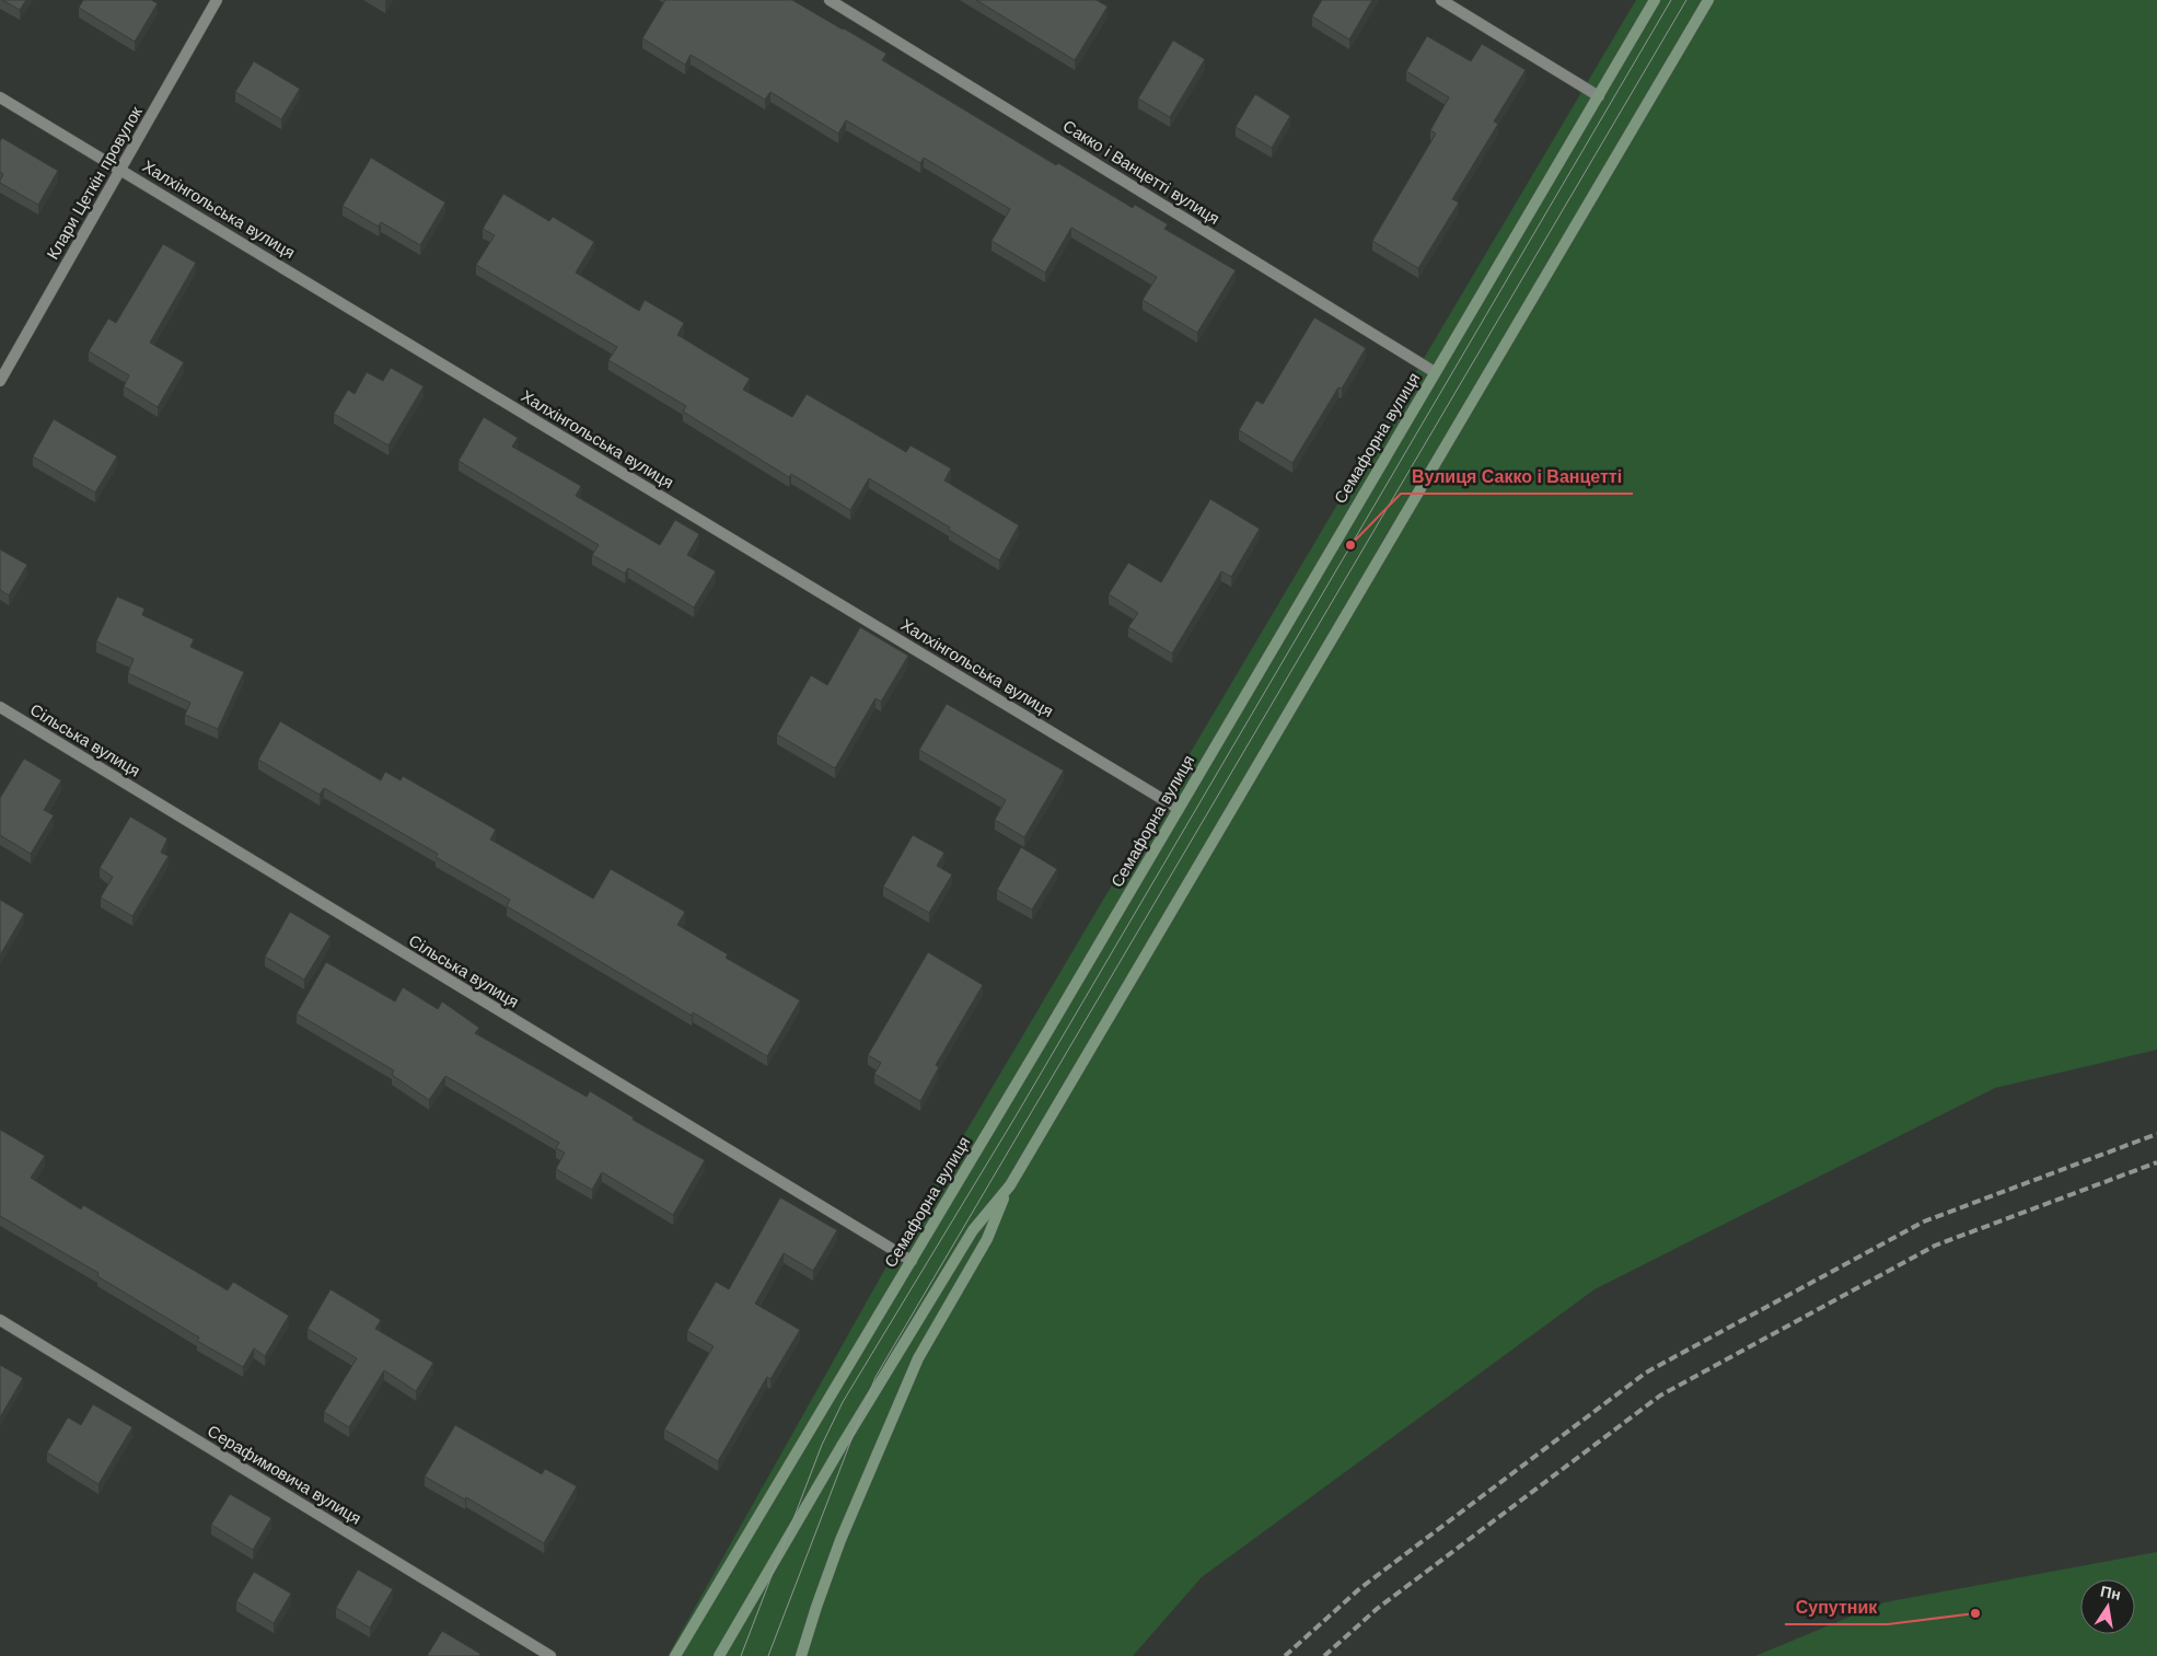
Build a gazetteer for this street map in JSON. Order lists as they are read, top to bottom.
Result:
{
  "streets": {
    "main road": ["Семафорна вулиця"],
    "street": [
      "Сакко і Ванцетті вулиця",
      "Клари Цеткін провулок",
      "Халхінгольська вулиця",
      "Сільська вулиця",
      "Серафимовича вулиця"
    ]
  },
  "crossings": [
    ["Сакко і Ванцетті вулиця", "Семафорна вулиця"],
    ["Клари Цеткін провулок", "Халхінгольська вулиця"],
    ["Халхінгольська вулиця", "Семафорна вулиця"],
    ["Семафорна вулиця", "Сільська вулиця"]
  ],
  "places": ["Вулиця Сакко і Ванцетті", "Супутник"],
  "north": "top"
}
